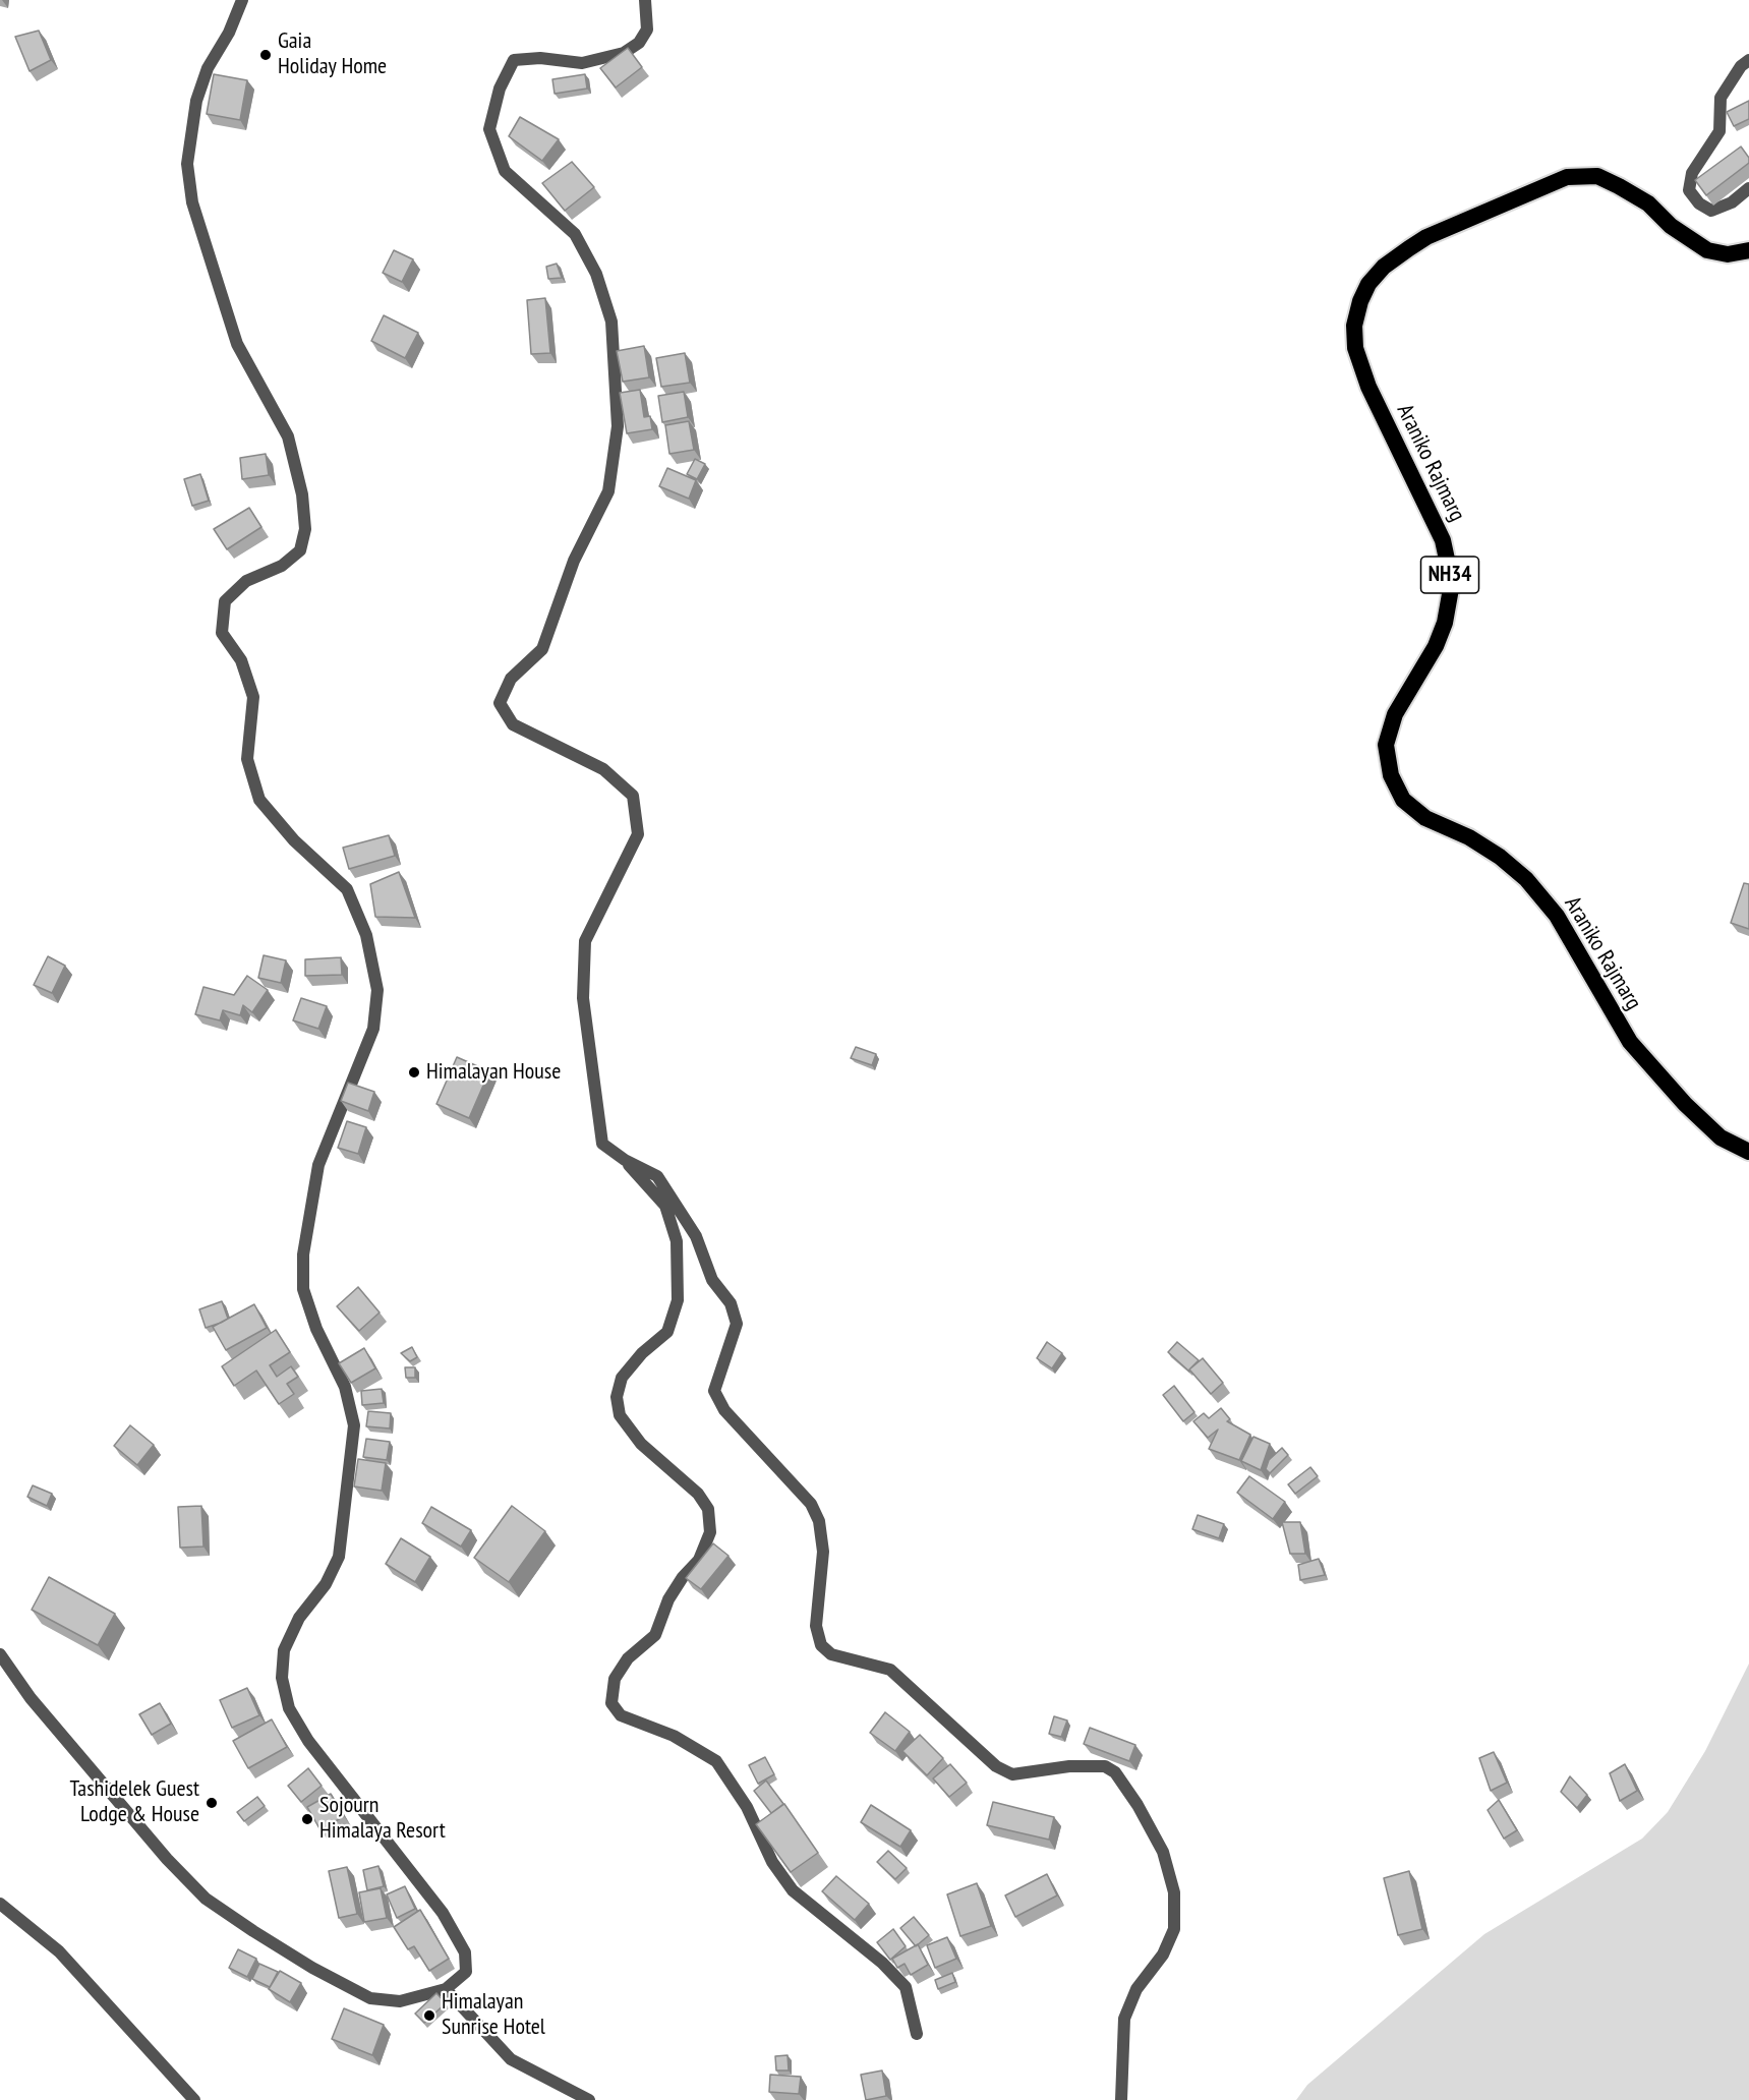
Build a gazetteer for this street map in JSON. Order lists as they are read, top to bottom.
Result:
{
  "streets": {
    "highway": ["Araniko Rajmarg", "NH34"]
  },
  "places": [
    "Gaia Holiday Home",
    "Himalayan House",
    "Tashidelek Guest Lodge & House",
    "Sojourn Himalaya Resort",
    "Himalayan Sunrise Hotel"
  ]
}
